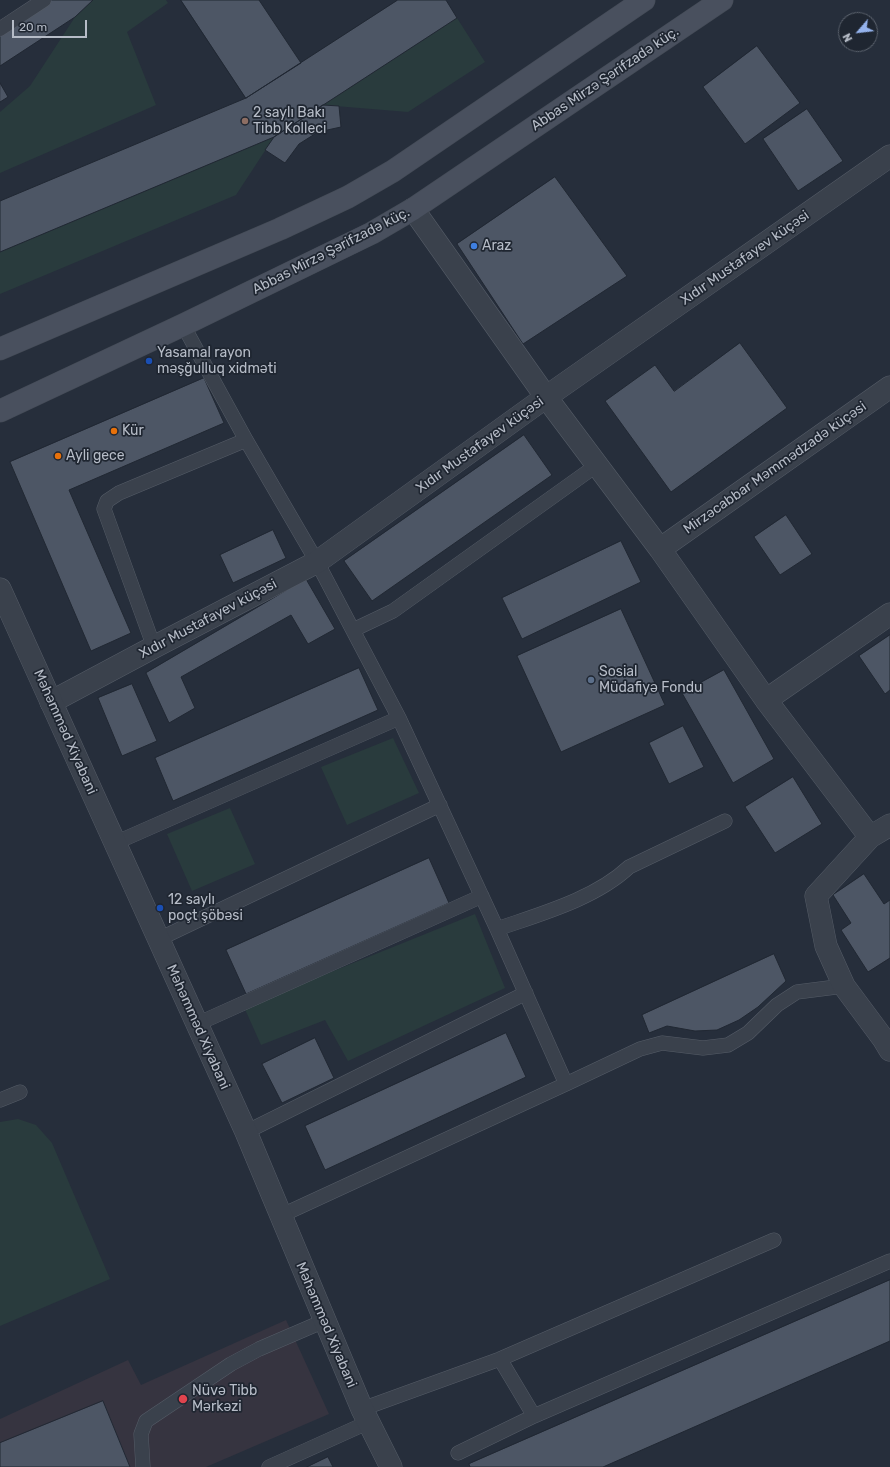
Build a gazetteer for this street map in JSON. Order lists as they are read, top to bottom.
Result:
{
  "streets": {
    "main road": ["Abbas Mirzə Şərifzadə küç."],
    "street": ["Xıdır Mustafayev küçəsi", "Mirzəcabbar Məmmədzadə küçəsi", "Məhəmməd Xiyabani"]
  },
  "crossings": [
    ["Xıdır Mustafayev küçəsi", "Məhəmməd Xiyabani"]
  ],
  "places": [
    "2 saylı Bakı Tibb Kolleci",
    "Araz",
    "Yasamal rayon məşğulluq xidməti",
    "Kür",
    "Ayli gece",
    "Sosial Müdafiyə Fondu",
    "12 saylı poçt şöbəsi",
    "Nüvə Tibb Mərkəzi"
  ],
  "scale_bar": "20 m",
  "north": "bottom left"
}
